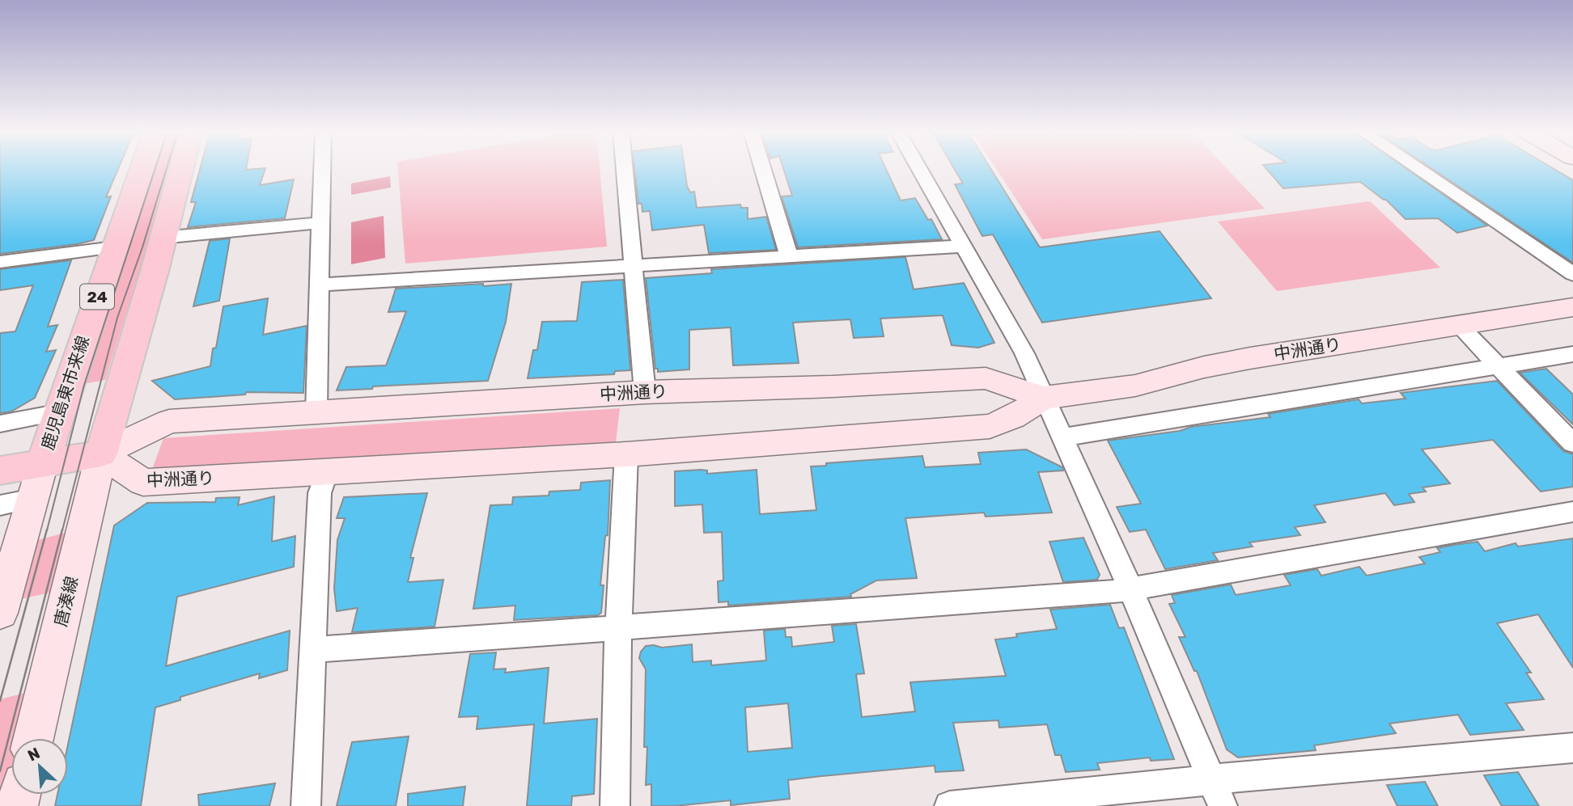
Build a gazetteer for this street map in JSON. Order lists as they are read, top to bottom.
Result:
{
  "streets": {
    "main road": ["24", "鹿児島東市来線"],
    "street": ["中洲通り", "唐湊線"]
  },
  "crossings": [
    ["中洲通り", "唐湊線"]
  ],
  "north": "top left"
}
